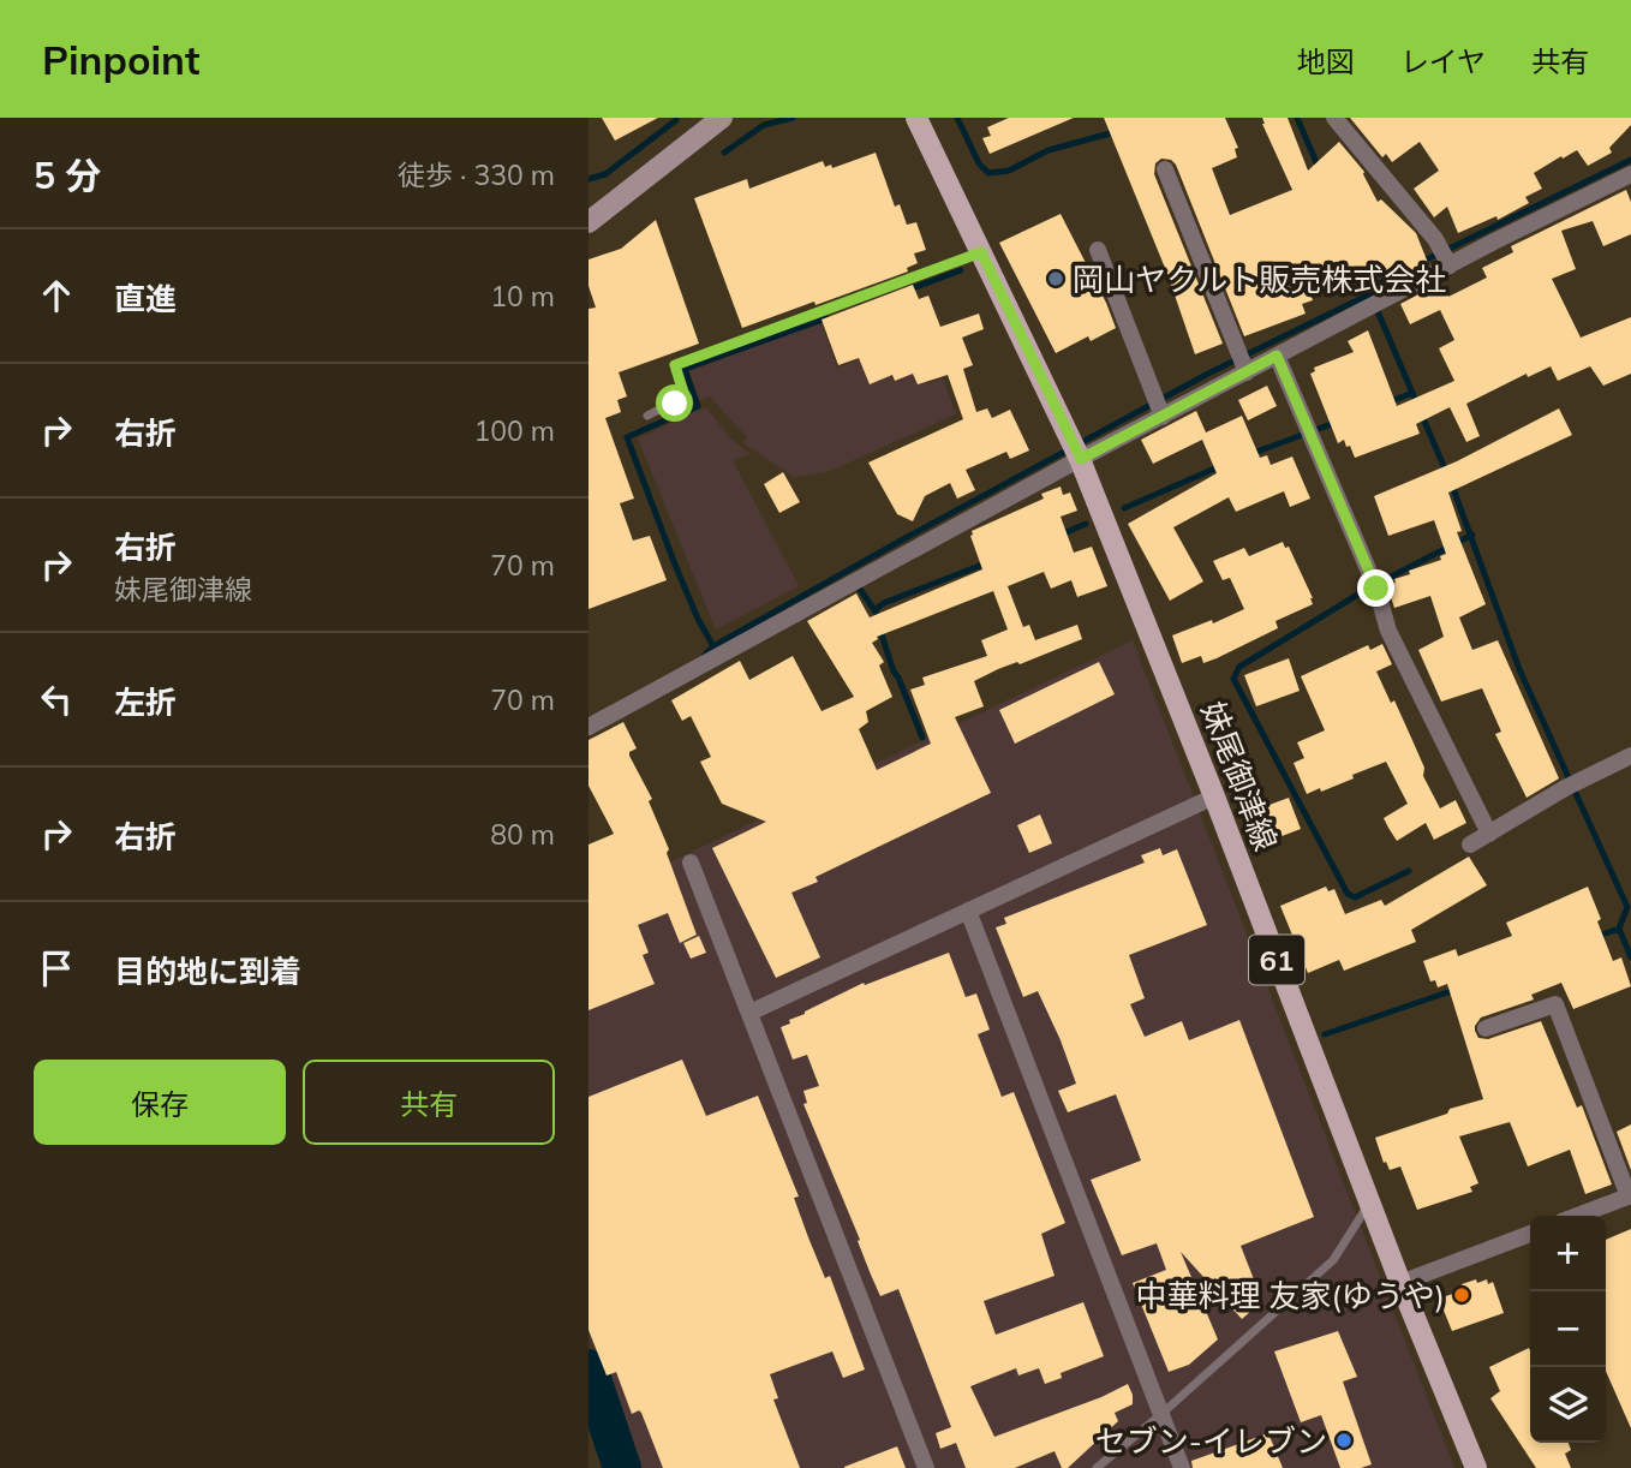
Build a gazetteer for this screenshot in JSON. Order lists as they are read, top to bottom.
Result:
{
  "streets": {
    "main road": ["妹尾御津線", "61"]
  },
  "places": ["岡山ヤクルト販売株式会社", "中華料理 友家(ゆうや)", "セブン-イレブン"],
  "page": {
    "header": "Pinpoint",
    "nav": ["地図", "レイヤ", "共有"],
    "heading": ["5 分", "徒歩 · 330 m"],
    "list": [
      ["直進", "10 m"],
      ["右折", "100 m"],
      ["右折", "妹尾御津線", "70 m"],
      ["左折", "70 m"],
      ["右折", "80 m"],
      "目的地に到着"
    ],
    "buttons": ["保存", "共有"],
    "map_buttons": ["+", "−"]
  }
}
